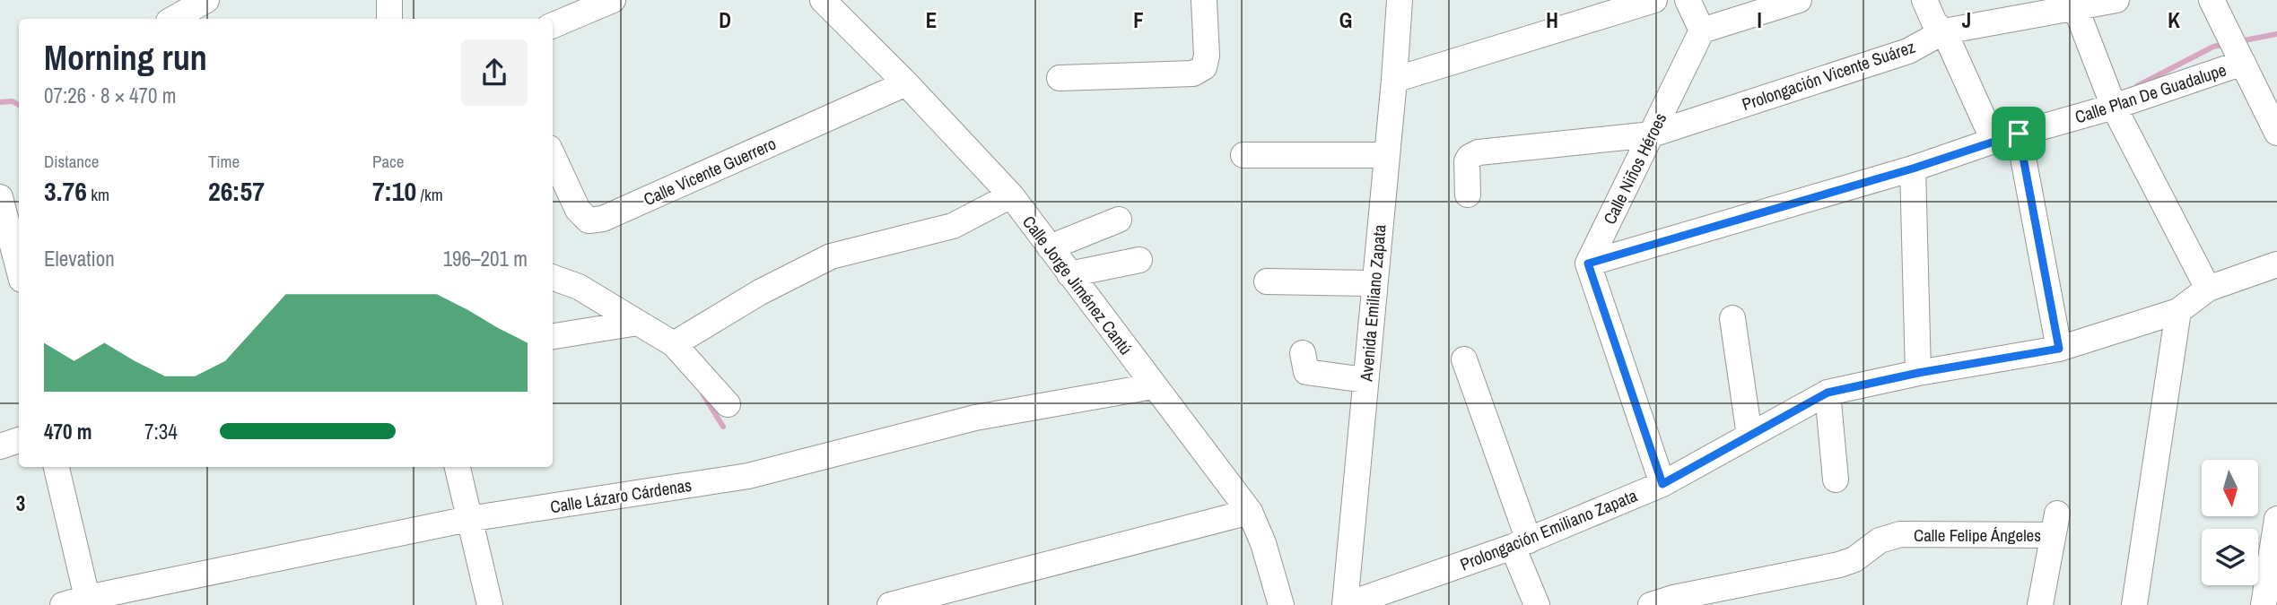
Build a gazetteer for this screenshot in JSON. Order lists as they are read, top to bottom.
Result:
{
  "streets": {
    "street": [
      "Prolongación Vicente Suárez",
      "Calle Plan De Guadalupe",
      "Calle Niños Héroes",
      "Calle Vicente Guerrero",
      "Calle Jorge Jiménez Cantú",
      "Avenida Emiliano Zapata",
      "Calle Lázaro Cárdenas",
      "Prolongación Emiliano Zapata",
      "Calle Felipe Ángeles"
    ]
  },
  "crossings": [
    ["Prolongación Vicente Suárez", "Calle Niños Héroes"],
    ["Calle Plan De Guadalupe", "Calle Niños Héroes"],
    ["Calle Vicente Guerrero", "Calle Jorge Jiménez Cantú"],
    ["Calle Jorge Jiménez Cantú", "Calle Lázaro Cárdenas"],
    ["Avenida Emiliano Zapata", "Prolongación Emiliano Zapata"]
  ],
  "north": "bottom",
  "page": {
    "heading": ["Morning run", "07:26 · 8 × 470 m"],
    "stats": [
      ["Distance", "3.76 km"],
      ["Time", "26:57"],
      ["Pace", "7:10 /km"]
    ],
    "chart": ["Elevation", "196–201 m"],
    "list": [
      {
        "name": "470 m",
        "note": "7:34"
      }
    ]
  },
  "grid": {
    "columns": [
      "D",
      "E",
      "F",
      "G",
      "H",
      "I",
      "J",
      "K"
    ],
    "rows": ["3"]
  }
}
